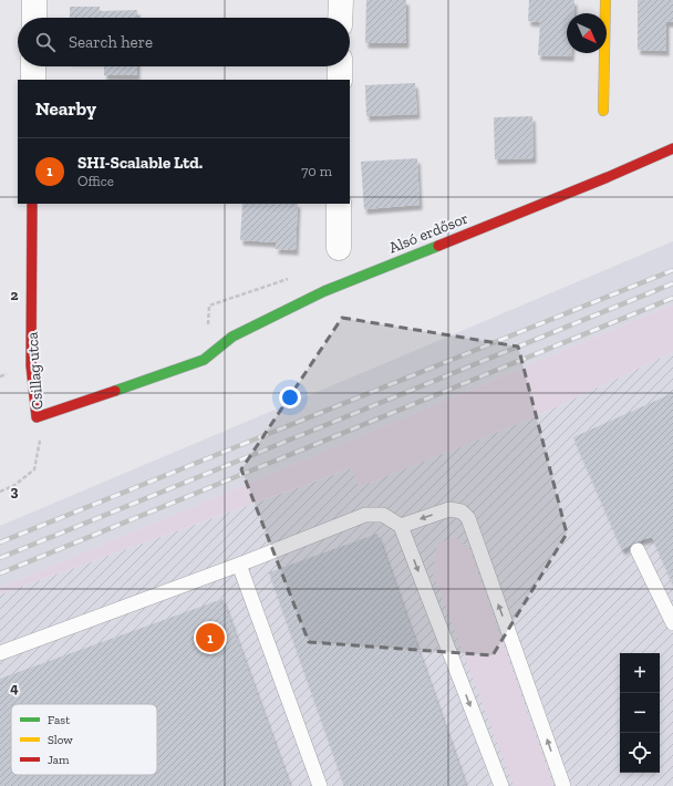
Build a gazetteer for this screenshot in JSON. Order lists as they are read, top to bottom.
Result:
{
  "streets": {
    "street": ["Alsó erdősor", "Csillag utca"]
  },
  "crossings": [
    ["Alsó erdősor", "Csillag utca"]
  ],
  "legend": ["Fast", "Slow", "Jam"],
  "north": "bottom right",
  "page": {
    "search": "Search here",
    "heading": "Nearby",
    "list": [
      {
        "mark": "1",
        "name": "SHI-Scalable Ltd.",
        "note": "Office",
        "value": "70 m"
      }
    ],
    "pins": "1",
    "map_buttons": ["+", "−"]
  },
  "grid": {
    "rows": ["2", "3", "4"]
  }
}
